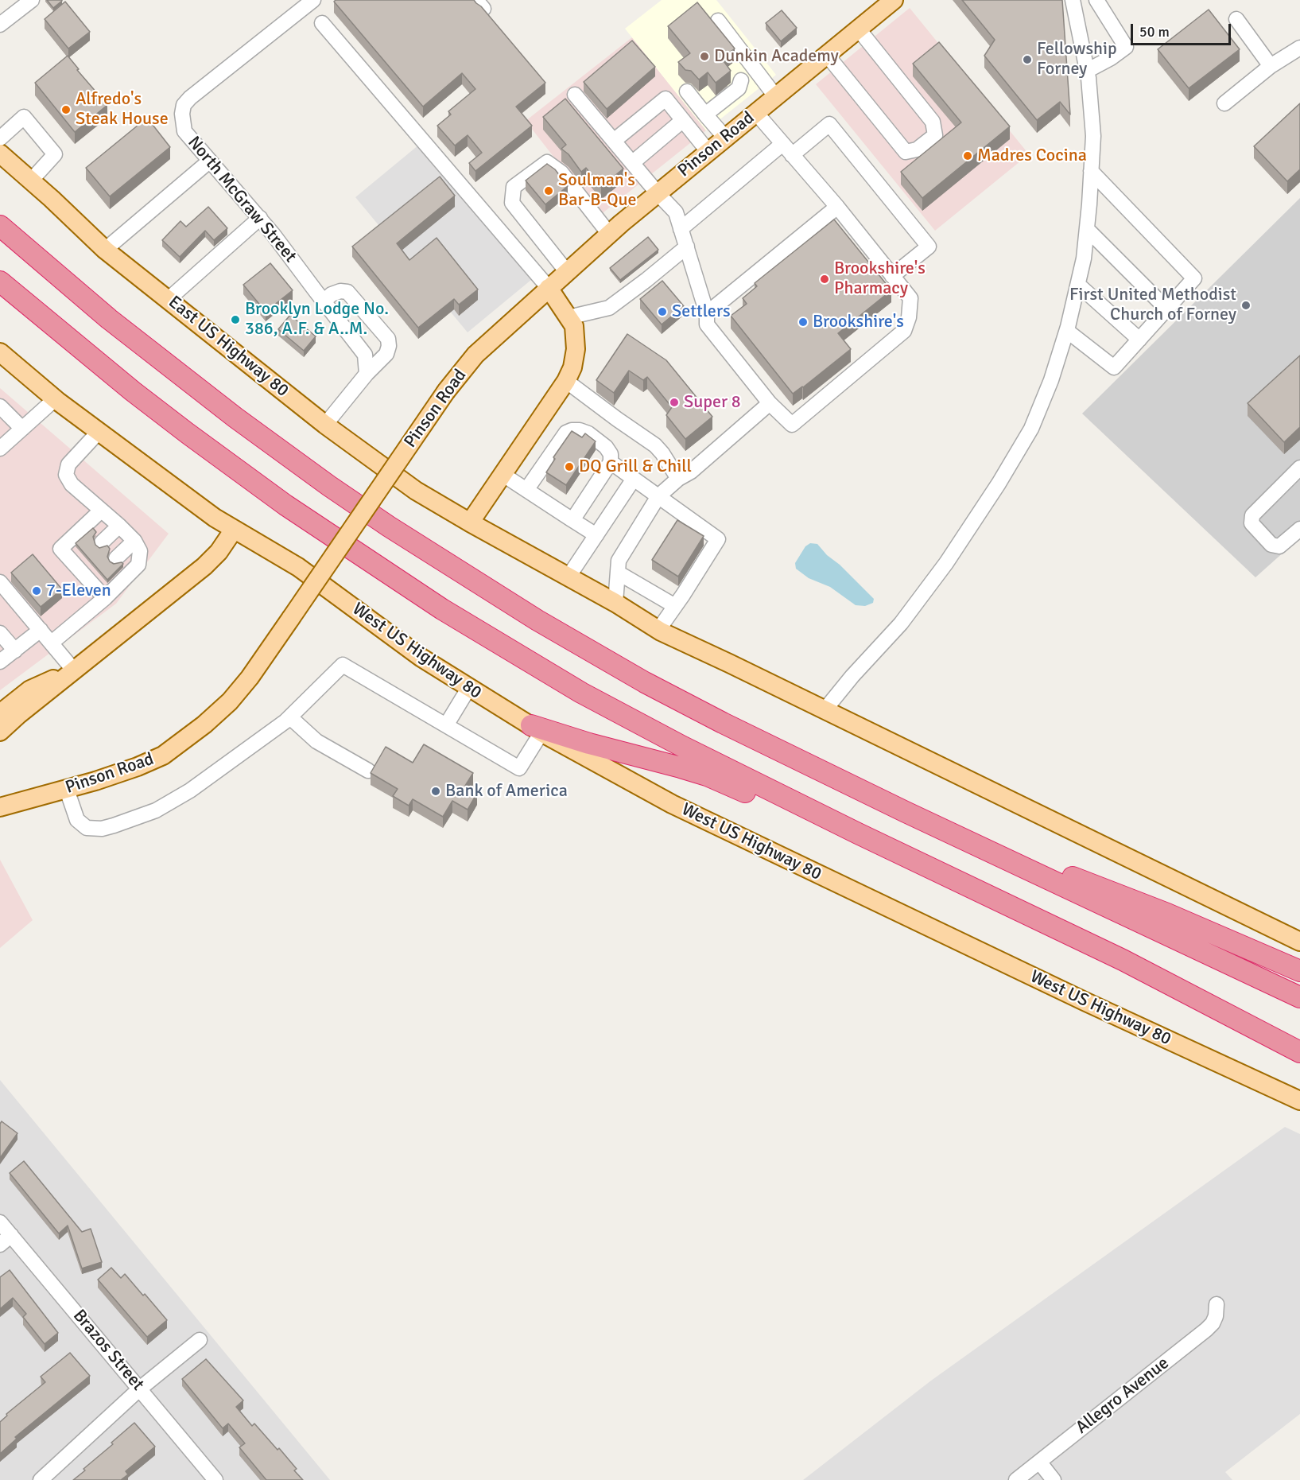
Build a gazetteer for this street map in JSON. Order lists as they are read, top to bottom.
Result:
{
  "streets": {
    "main road": ["Pinson Road", "East US Highway 80", "West US Highway 80"],
    "street": ["North McGraw Street", "Brazos Street", "Allegro Avenue"]
  },
  "places": [
    "Dunkin Academy",
    "Fellowship Forney",
    "Alfredo's Steak House",
    "Madres Cocina",
    "Soulman's Bar-B-Que",
    "Brookshire's Pharmacy",
    "First United Methodist Church of Forney",
    "Settlers",
    "Brooklyn Lodge No. 386, A.F. & A..M.",
    "Brookshire's",
    "Super 8",
    "DQ Grill & Chill",
    "7-Eleven",
    "Bank of America"
  ],
  "scale_bar": "50 m"
}
